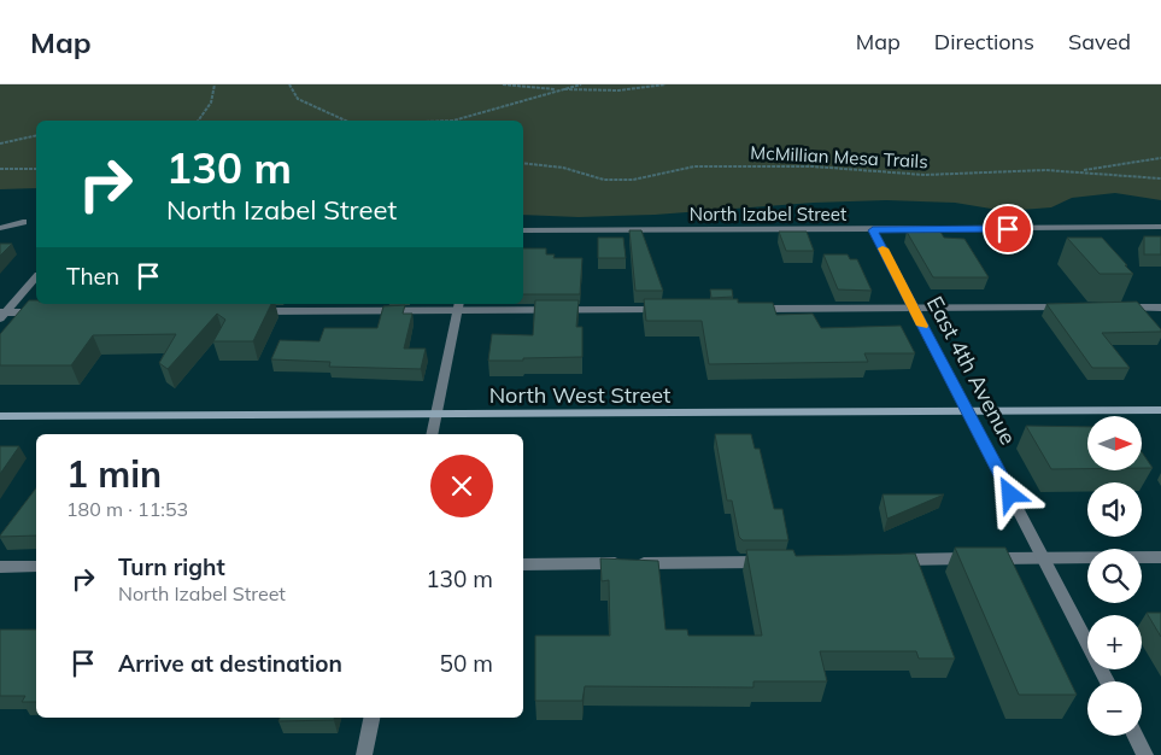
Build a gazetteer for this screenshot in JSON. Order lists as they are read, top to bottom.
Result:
{
  "streets": {
    "street": ["North Izabel Street", "East 4th Avenue", "North West Street"],
    "path": ["McMillian Mesa Trails"]
  },
  "crossings": [
    ["North Izabel Street", "East 4th Avenue"],
    ["East 4th Avenue", "North West Street"]
  ],
  "north": "right",
  "page": {
    "header": "Map",
    "nav": ["Map", "Directions", "Saved"],
    "turn": ["130 m", "North Izabel Street"],
    "then": "Then",
    "map_buttons": ["+", "−"],
    "heading": ["1 min", "180 m · 11:53"],
    "list": [
      {
        "name": "Turn right",
        "note": "North Izabel Street",
        "value": "130 m"
      },
      {
        "name": "Arrive at destination",
        "value": "50 m"
      }
    ]
  }
}
